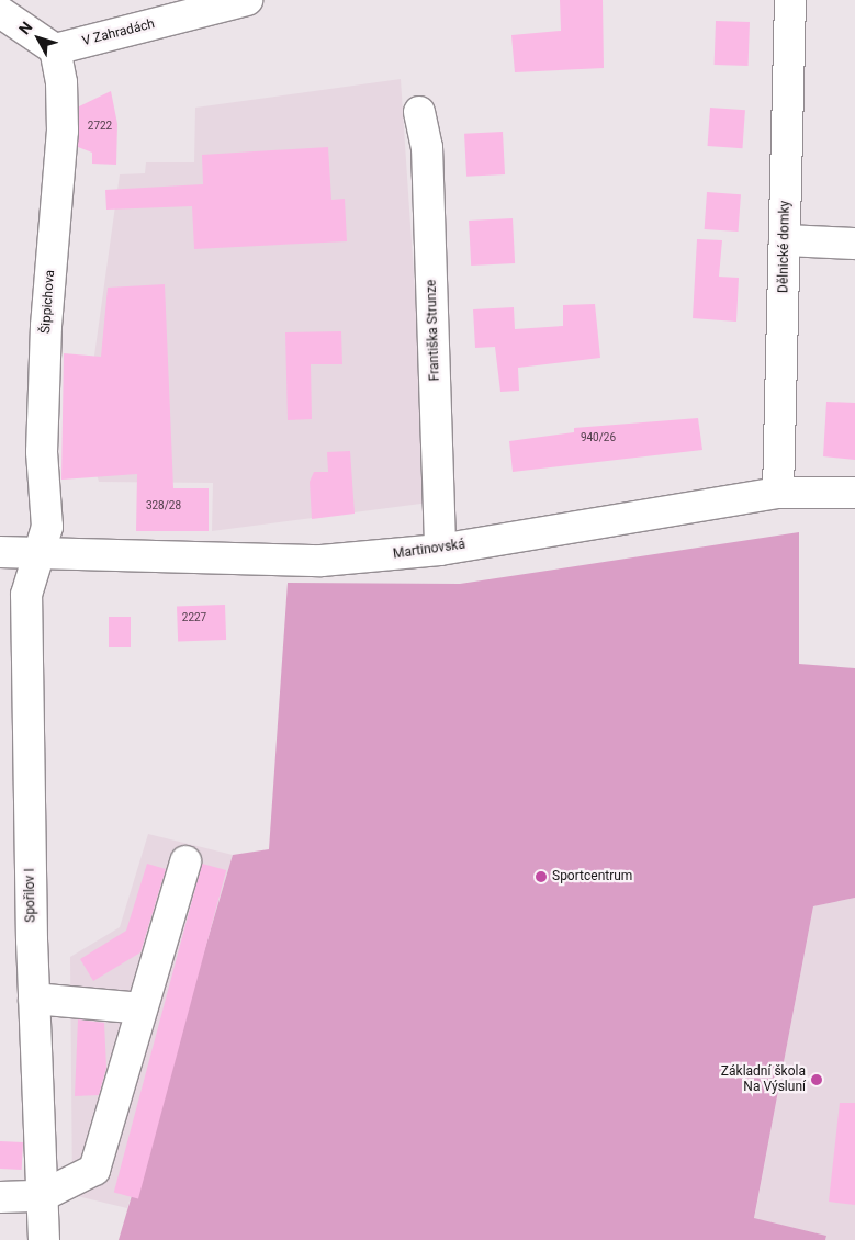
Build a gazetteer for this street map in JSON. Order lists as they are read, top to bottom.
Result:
{
  "streets": {
    "street": [
      "V Zahradách",
      "Dělnické domky",
      "Šippichova",
      "Františka Strunze",
      "Martinovská",
      "Spořilov I"
    ]
  },
  "crossings": [
    ["V Zahradách", "Šippichova"],
    ["Dělnické domky", "Martinovská"],
    ["Šippichova", "Martinovská"],
    ["Šippichova", "Spořilov I"],
    ["Františka Strunze", "Martinovská"],
    ["Martinovská", "Spořilov I"]
  ],
  "places": ["Sportcentrum", "Základní škola Na Výsluní"],
  "house_numbers": [
    "2722",
    "940/26",
    "328/28",
    "2227"
  ],
  "north": "top left"
}
